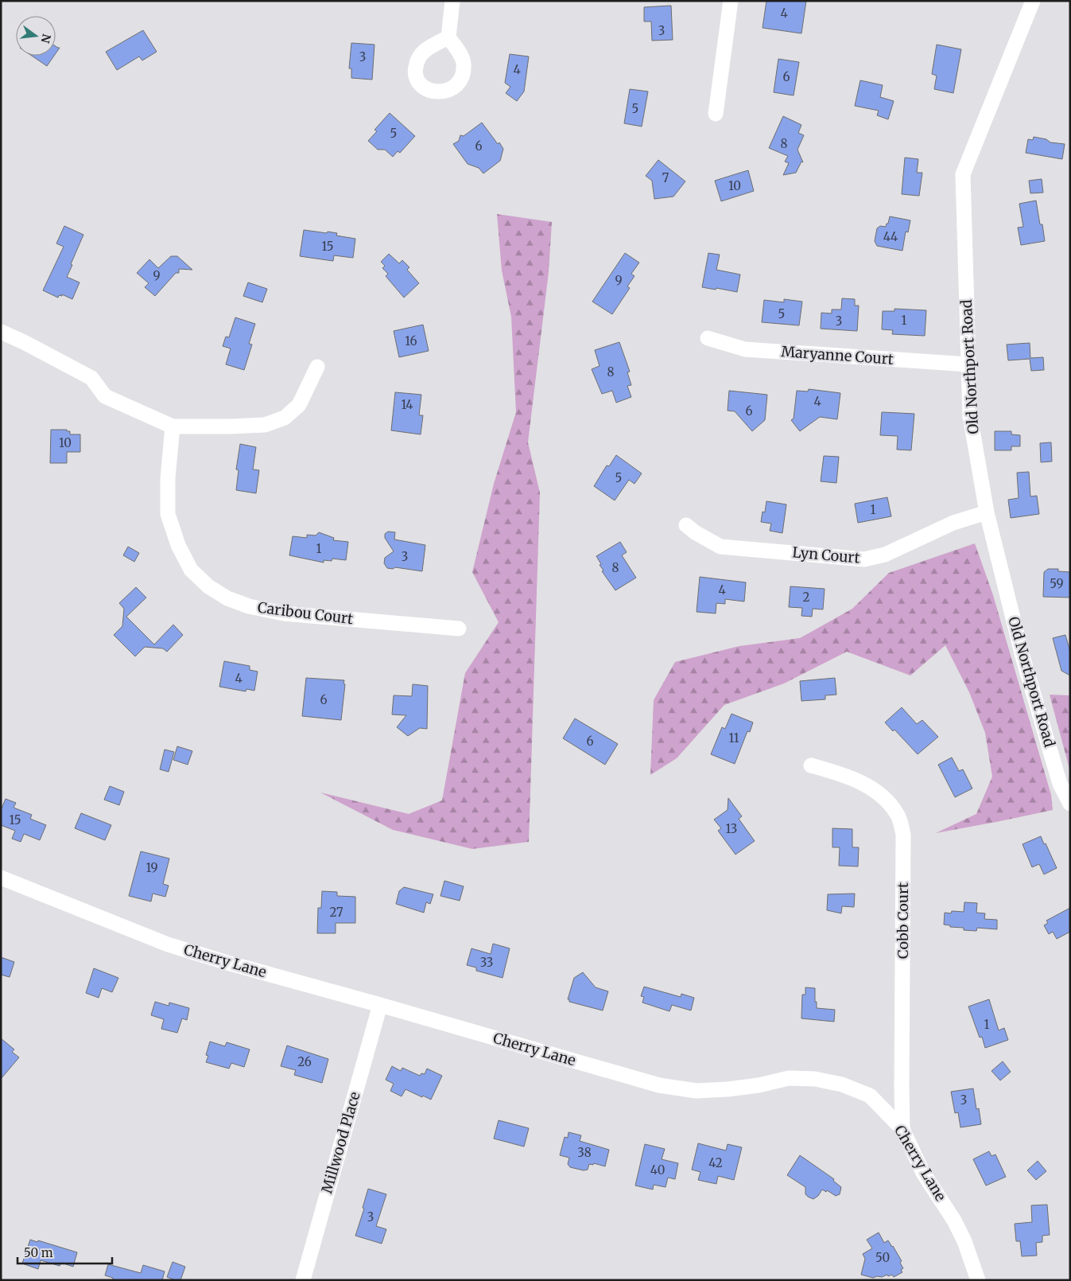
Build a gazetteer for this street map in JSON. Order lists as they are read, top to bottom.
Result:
{
  "streets": {
    "street": [
      "Maryanne Court",
      "Old Northport Road",
      "Lyn Court",
      "Caribou Court",
      "Cobb Court",
      "Cherry Lane",
      "Millwood Place"
    ]
  },
  "crossings": [
    ["Maryanne Court", "Old Northport Road"],
    ["Old Northport Road", "Lyn Court"],
    ["Cobb Court", "Cherry Lane"],
    ["Cherry Lane", "Millwood Place"]
  ],
  "house_numbers": [
    "4",
    "3",
    "3",
    "4",
    "6",
    "5",
    "5",
    "8",
    "6",
    "7",
    "10",
    "44",
    "15",
    "9",
    "9",
    "5",
    "1",
    "3",
    "16",
    "8",
    "4",
    "14",
    "6",
    "10",
    "5",
    "1",
    "1",
    "3",
    "8",
    "59",
    "4",
    "2",
    "4",
    "6",
    "11",
    "6",
    "15",
    "13",
    "19",
    "27",
    "33",
    "1",
    "26",
    "3",
    "38",
    "42",
    "40",
    "3",
    "50"
  ],
  "scale_bar": "50 m",
  "north": "right"
}
